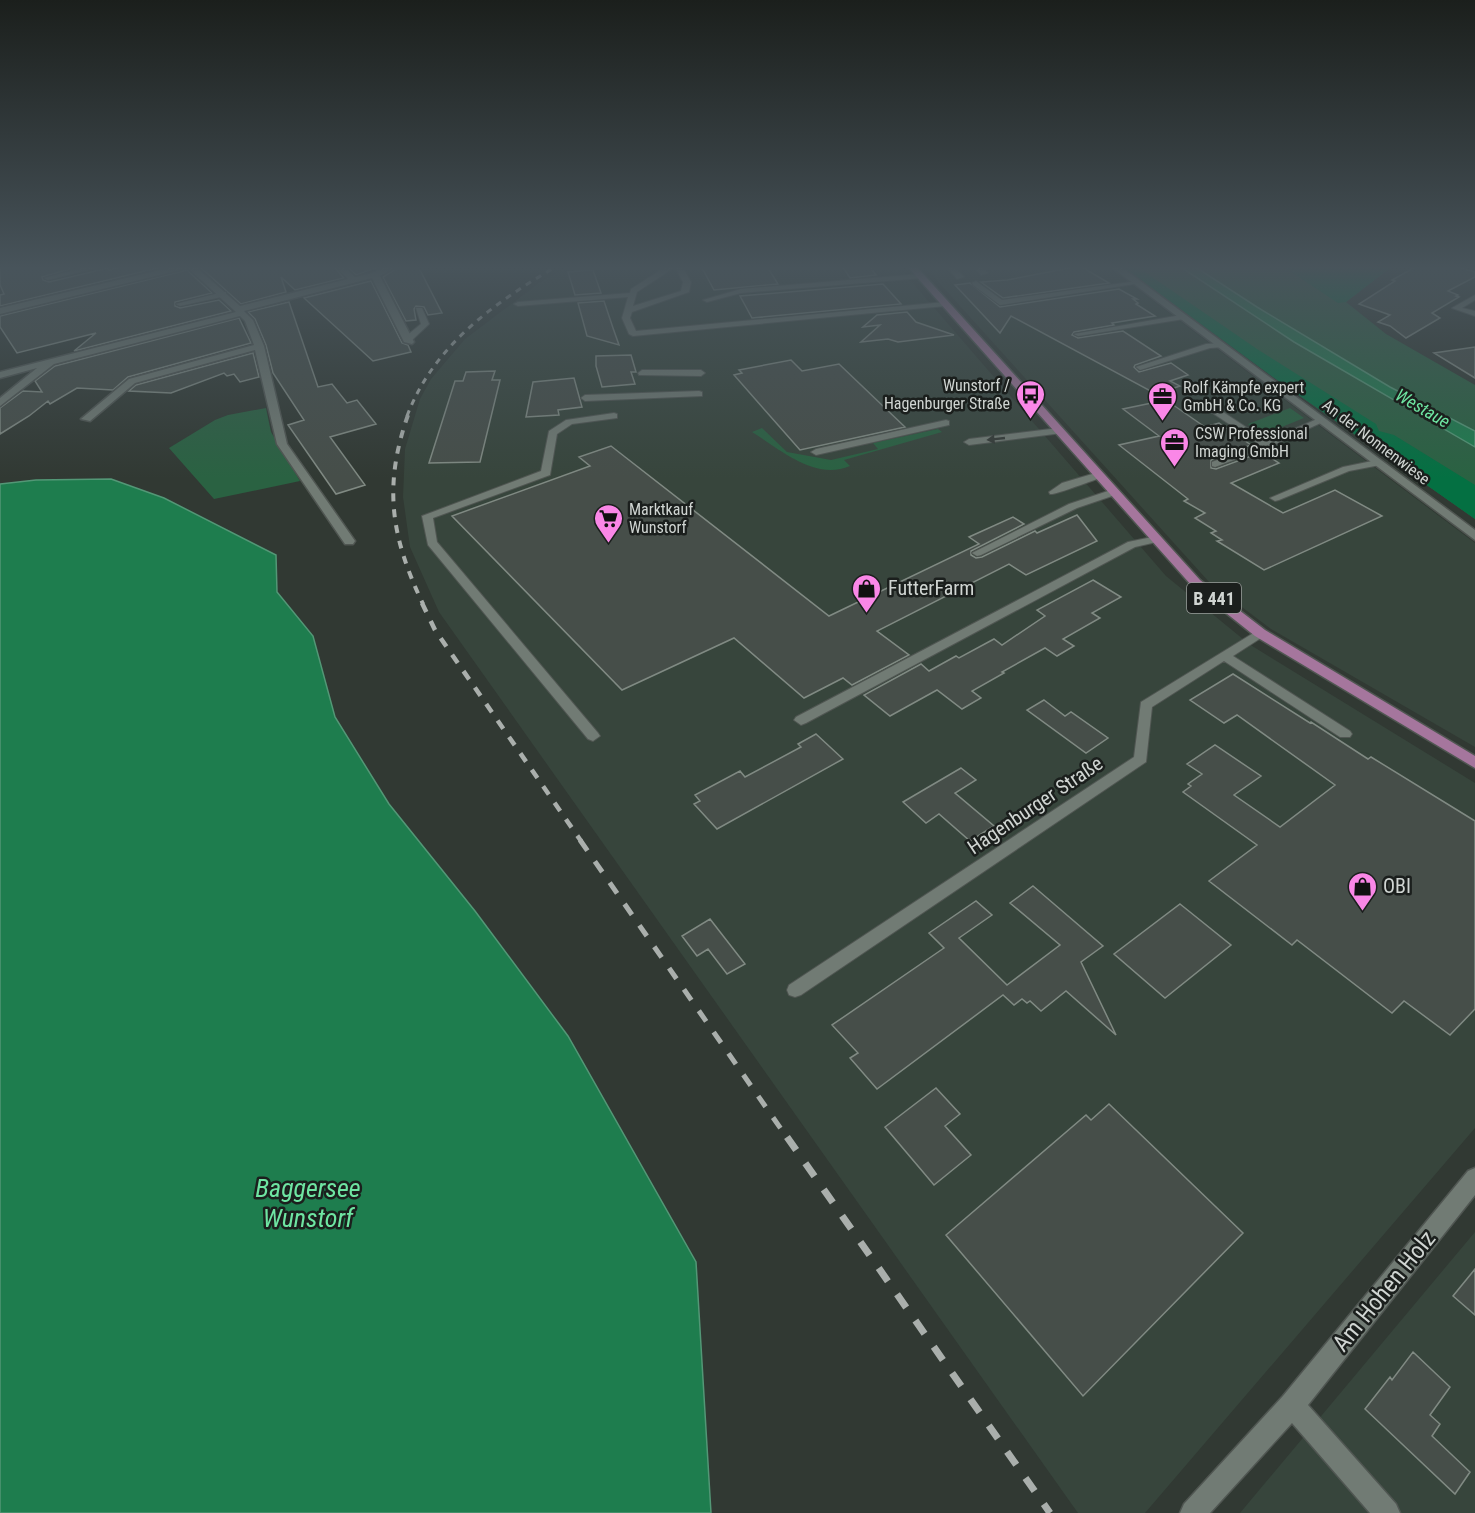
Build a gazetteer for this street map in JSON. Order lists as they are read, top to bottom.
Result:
{
  "streets": {
    "main road": ["B 441"],
    "street": ["An der Nonnenwiese", "Am Hohen Holz"],
    "lane": ["Hagenburger Straße"]
  },
  "crossings": [
    ["B 441", "Hagenburger Straße"]
  ],
  "water": ["Westaue", "Baggersee Wunstorf"],
  "places": {
    "bus stop": ["Wunstorf / Hagenburger Straße"],
    "office": ["Rolf Kämpfe expert GmbH & Co. KG", "CSW Professional Imaging GmbH"],
    "supermarket": ["Marktkauf Wunstorf"],
    "shop": ["FutterFarm", "OBI"]
  }
}
